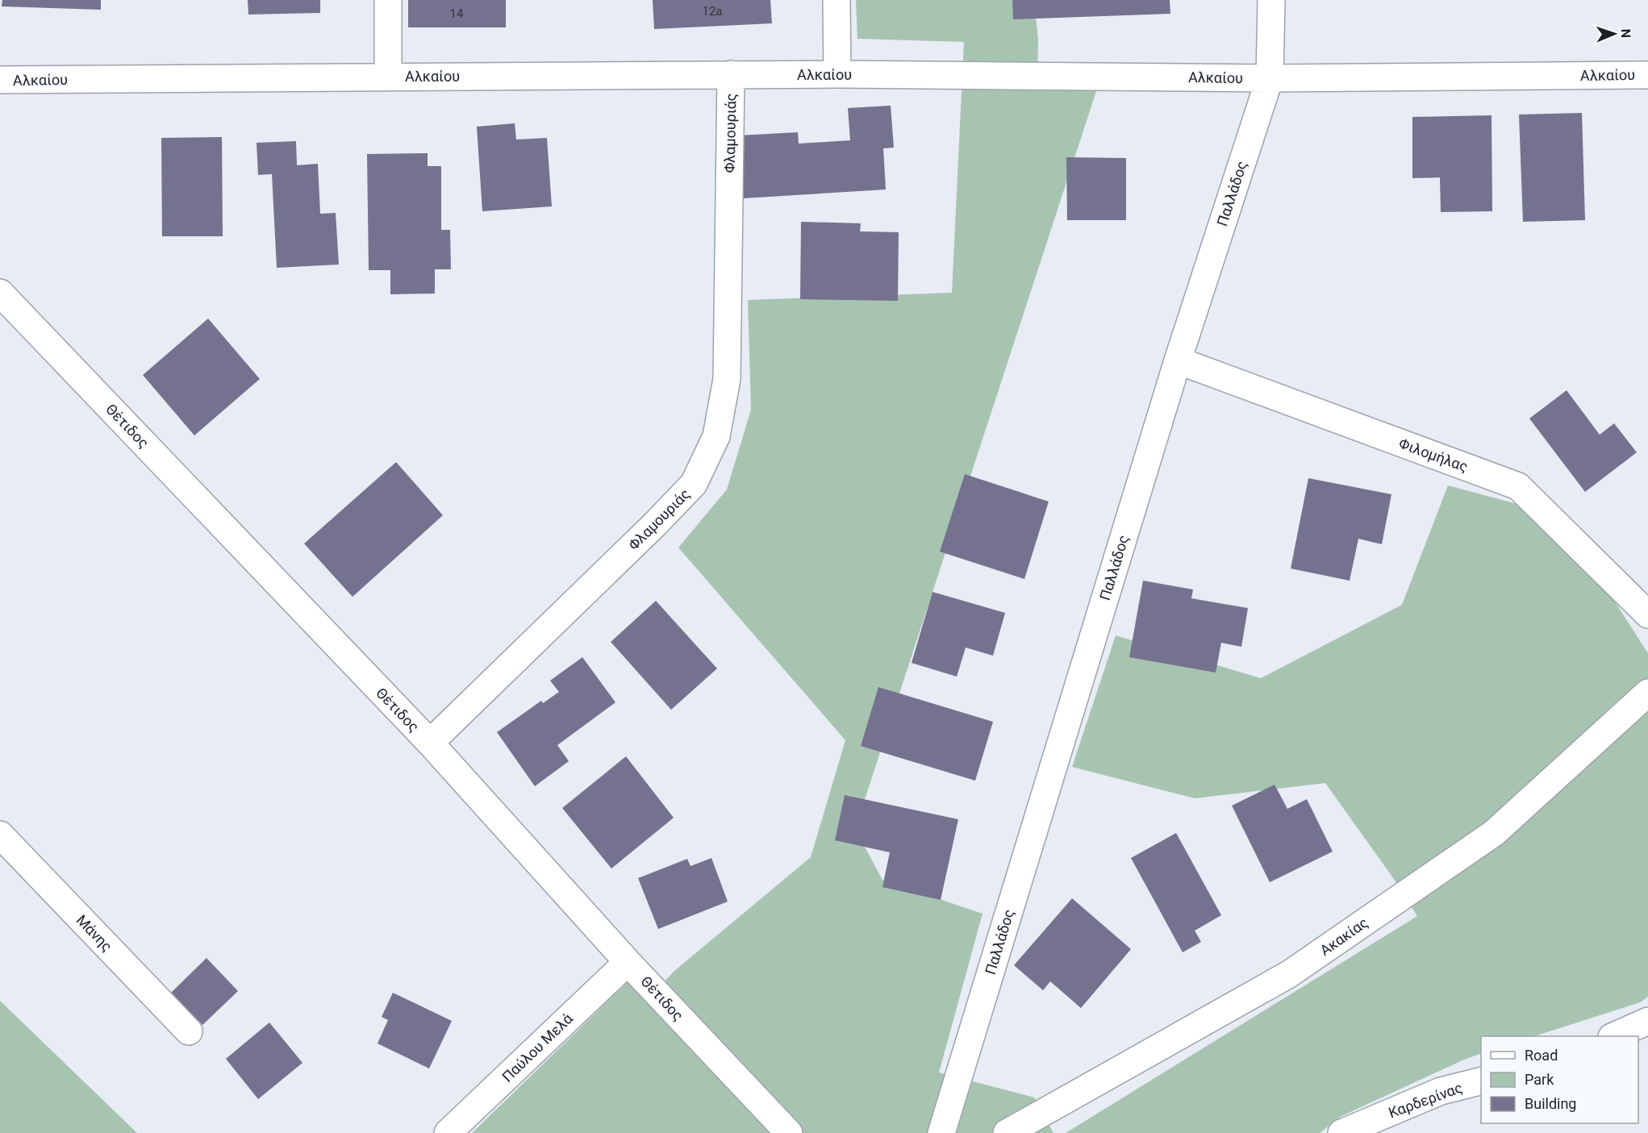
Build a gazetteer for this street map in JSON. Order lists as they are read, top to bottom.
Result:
{
  "streets": {
    "street": [
      "Αλκαίου",
      "Φλαμουριάς",
      "Παλλάδος",
      "Θέτιδος",
      "Φιλομήλας",
      "Μάνης",
      "Ακακίας",
      "Παύλου Μελά",
      "Καρδερίνας"
    ]
  },
  "crossings": [
    ["Αλκαίου", "Φλαμουριάς"],
    ["Αλκαίου", "Παλλάδος"],
    ["Φλαμουριάς", "Θέτιδος"],
    ["Παλλάδος", "Φιλομήλας"],
    ["Θέτιδος", "Παύλου Μελά"]
  ],
  "house_numbers": ["12a", "14"],
  "legend": ["Road", "Park", "Building"],
  "north": "right"
}
